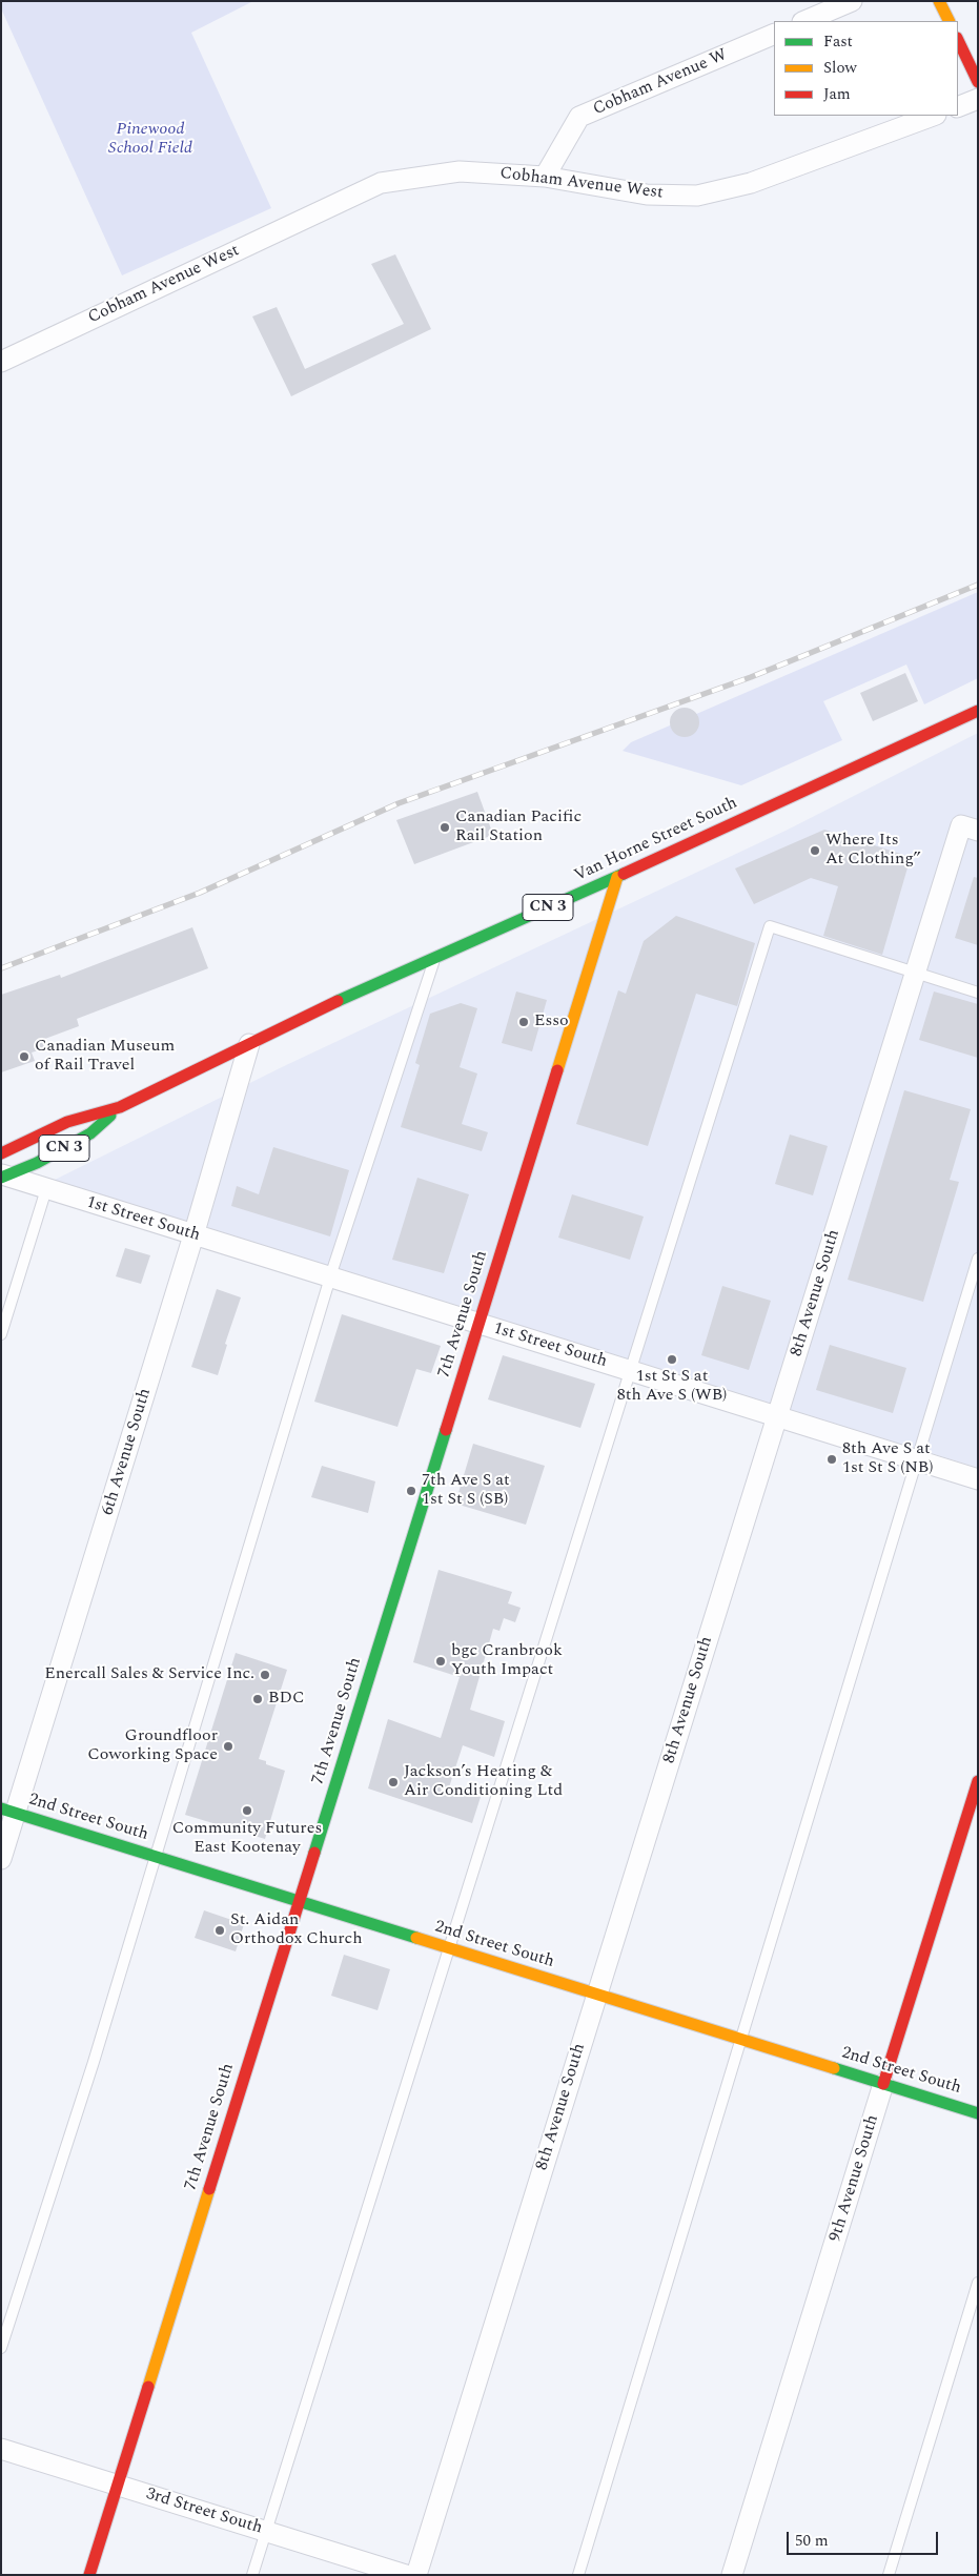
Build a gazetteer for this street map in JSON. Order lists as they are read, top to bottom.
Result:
{
  "streets": {
    "main road": [
      "Van Horne Street South",
      "CN 3",
      "7th Avenue South",
      "2nd Street South",
      "9th Avenue South"
    ],
    "street": [
      "Cobham Avenue W",
      "Cobham Avenue West",
      "1st Street South",
      "8th Avenue South",
      "6th Avenue South",
      "3rd Street South"
    ]
  },
  "crossings": [
    ["Cobham Avenue W", "Cobham Avenue West"],
    ["Van Horne Street South", "1st Street South"],
    ["Van Horne Street South", "7th Avenue South"],
    ["Van Horne Street South", "6th Avenue South"],
    ["1st Street South", "8th Avenue South"],
    ["1st Street South", "7th Avenue South"],
    ["1st Street South", "6th Avenue South"],
    ["8th Avenue South", "2nd Street South"],
    ["7th Avenue South", "2nd Street South"],
    ["7th Avenue South", "3rd Street South"],
    ["6th Avenue South", "2nd Street South"],
    ["2nd Street South", "9th Avenue South"]
  ],
  "parks": ["Pinewood School Field"],
  "places": [
    "Canadian Pacific Rail Station",
    "Where Its At Clothing”",
    "Esso",
    "Canadian Museum of Rail Travel",
    "1st St S at 8th Ave S (WB)",
    "8th Ave S at 1st St S (NB)",
    "7th Ave S at 1st St S (SB)",
    "bgc Cranbrook Youth Impact",
    "Enercall Sales & Service Inc.",
    "BDC",
    "Groundfloor Coworking Space",
    "Jackson’s Heating & Air Conditioning Ltd",
    "Community Futures East Kootenay",
    "St. Aidan Orthodox Church"
  ],
  "legend": ["Fast", "Slow", "Jam"],
  "scale_bar": "50 m"
}
